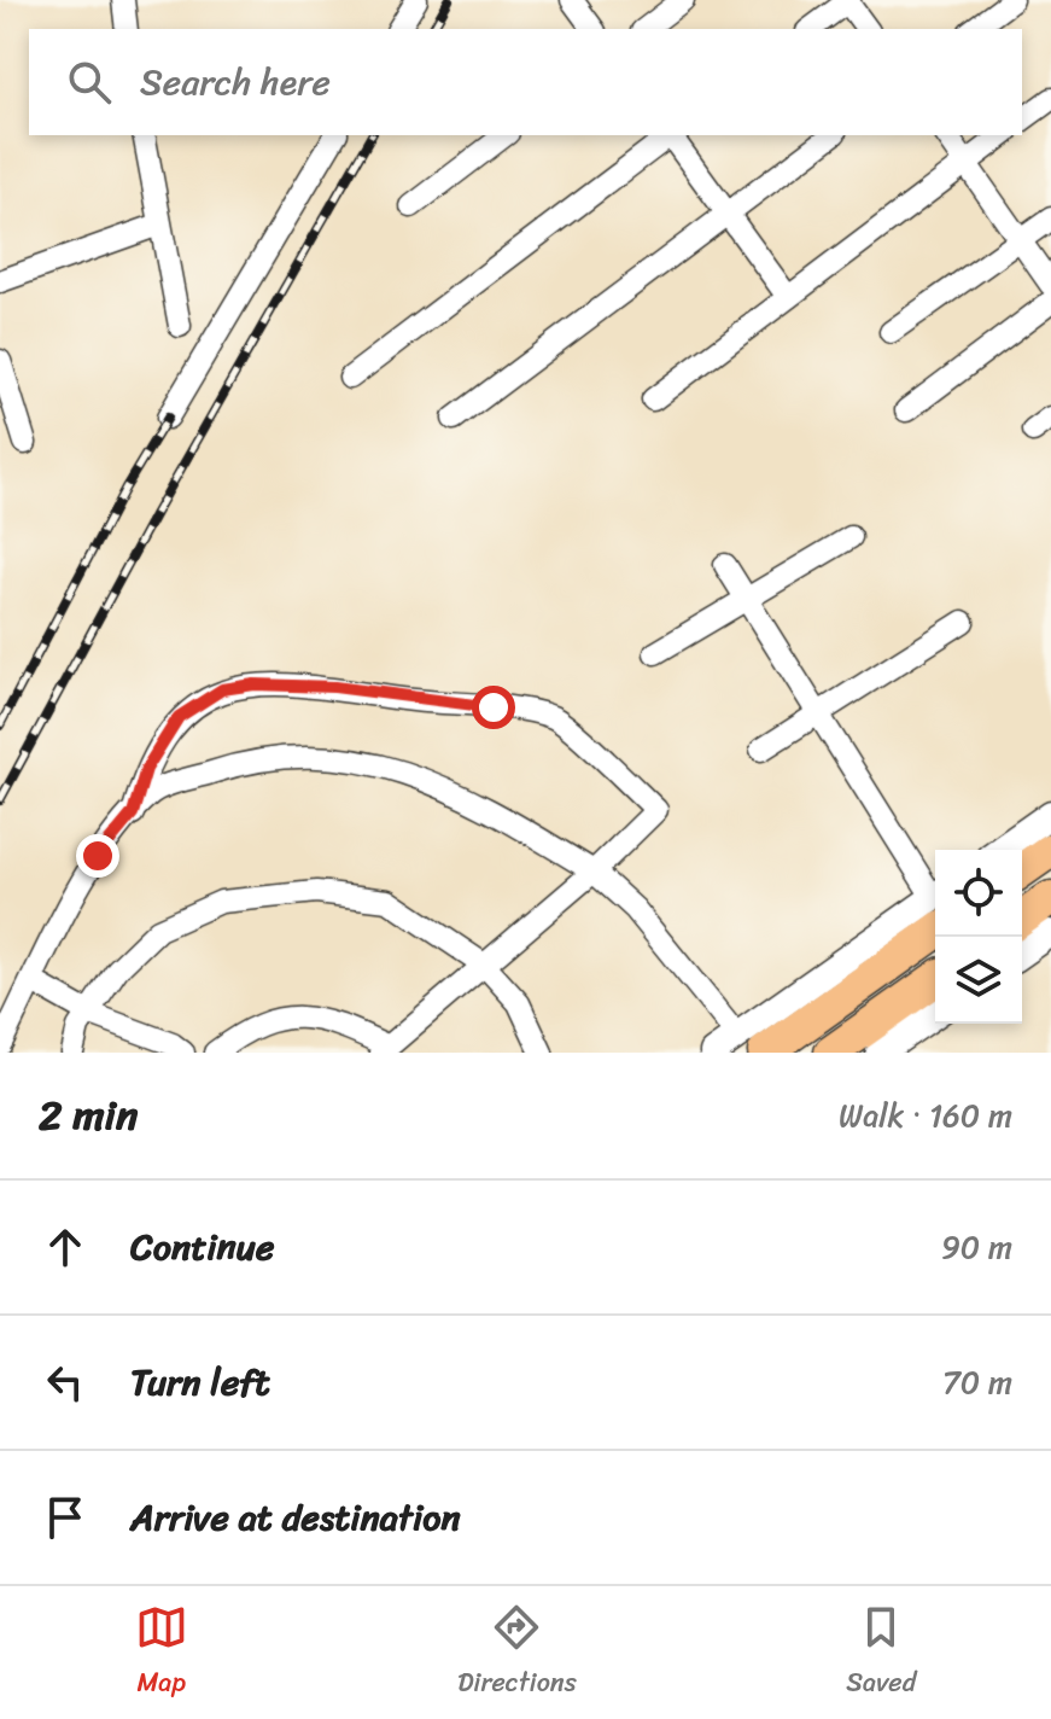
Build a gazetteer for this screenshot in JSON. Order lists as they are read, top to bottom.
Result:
{
  "page": {
    "search": "Search here",
    "heading": ["2 min", "Walk · 160 m"],
    "list": [
      ["Continue", "90 m"],
      ["Turn left", "70 m"],
      "Arrive at destination"
    ],
    "nav": ["Map", "Directions", "Saved"]
  }
}
